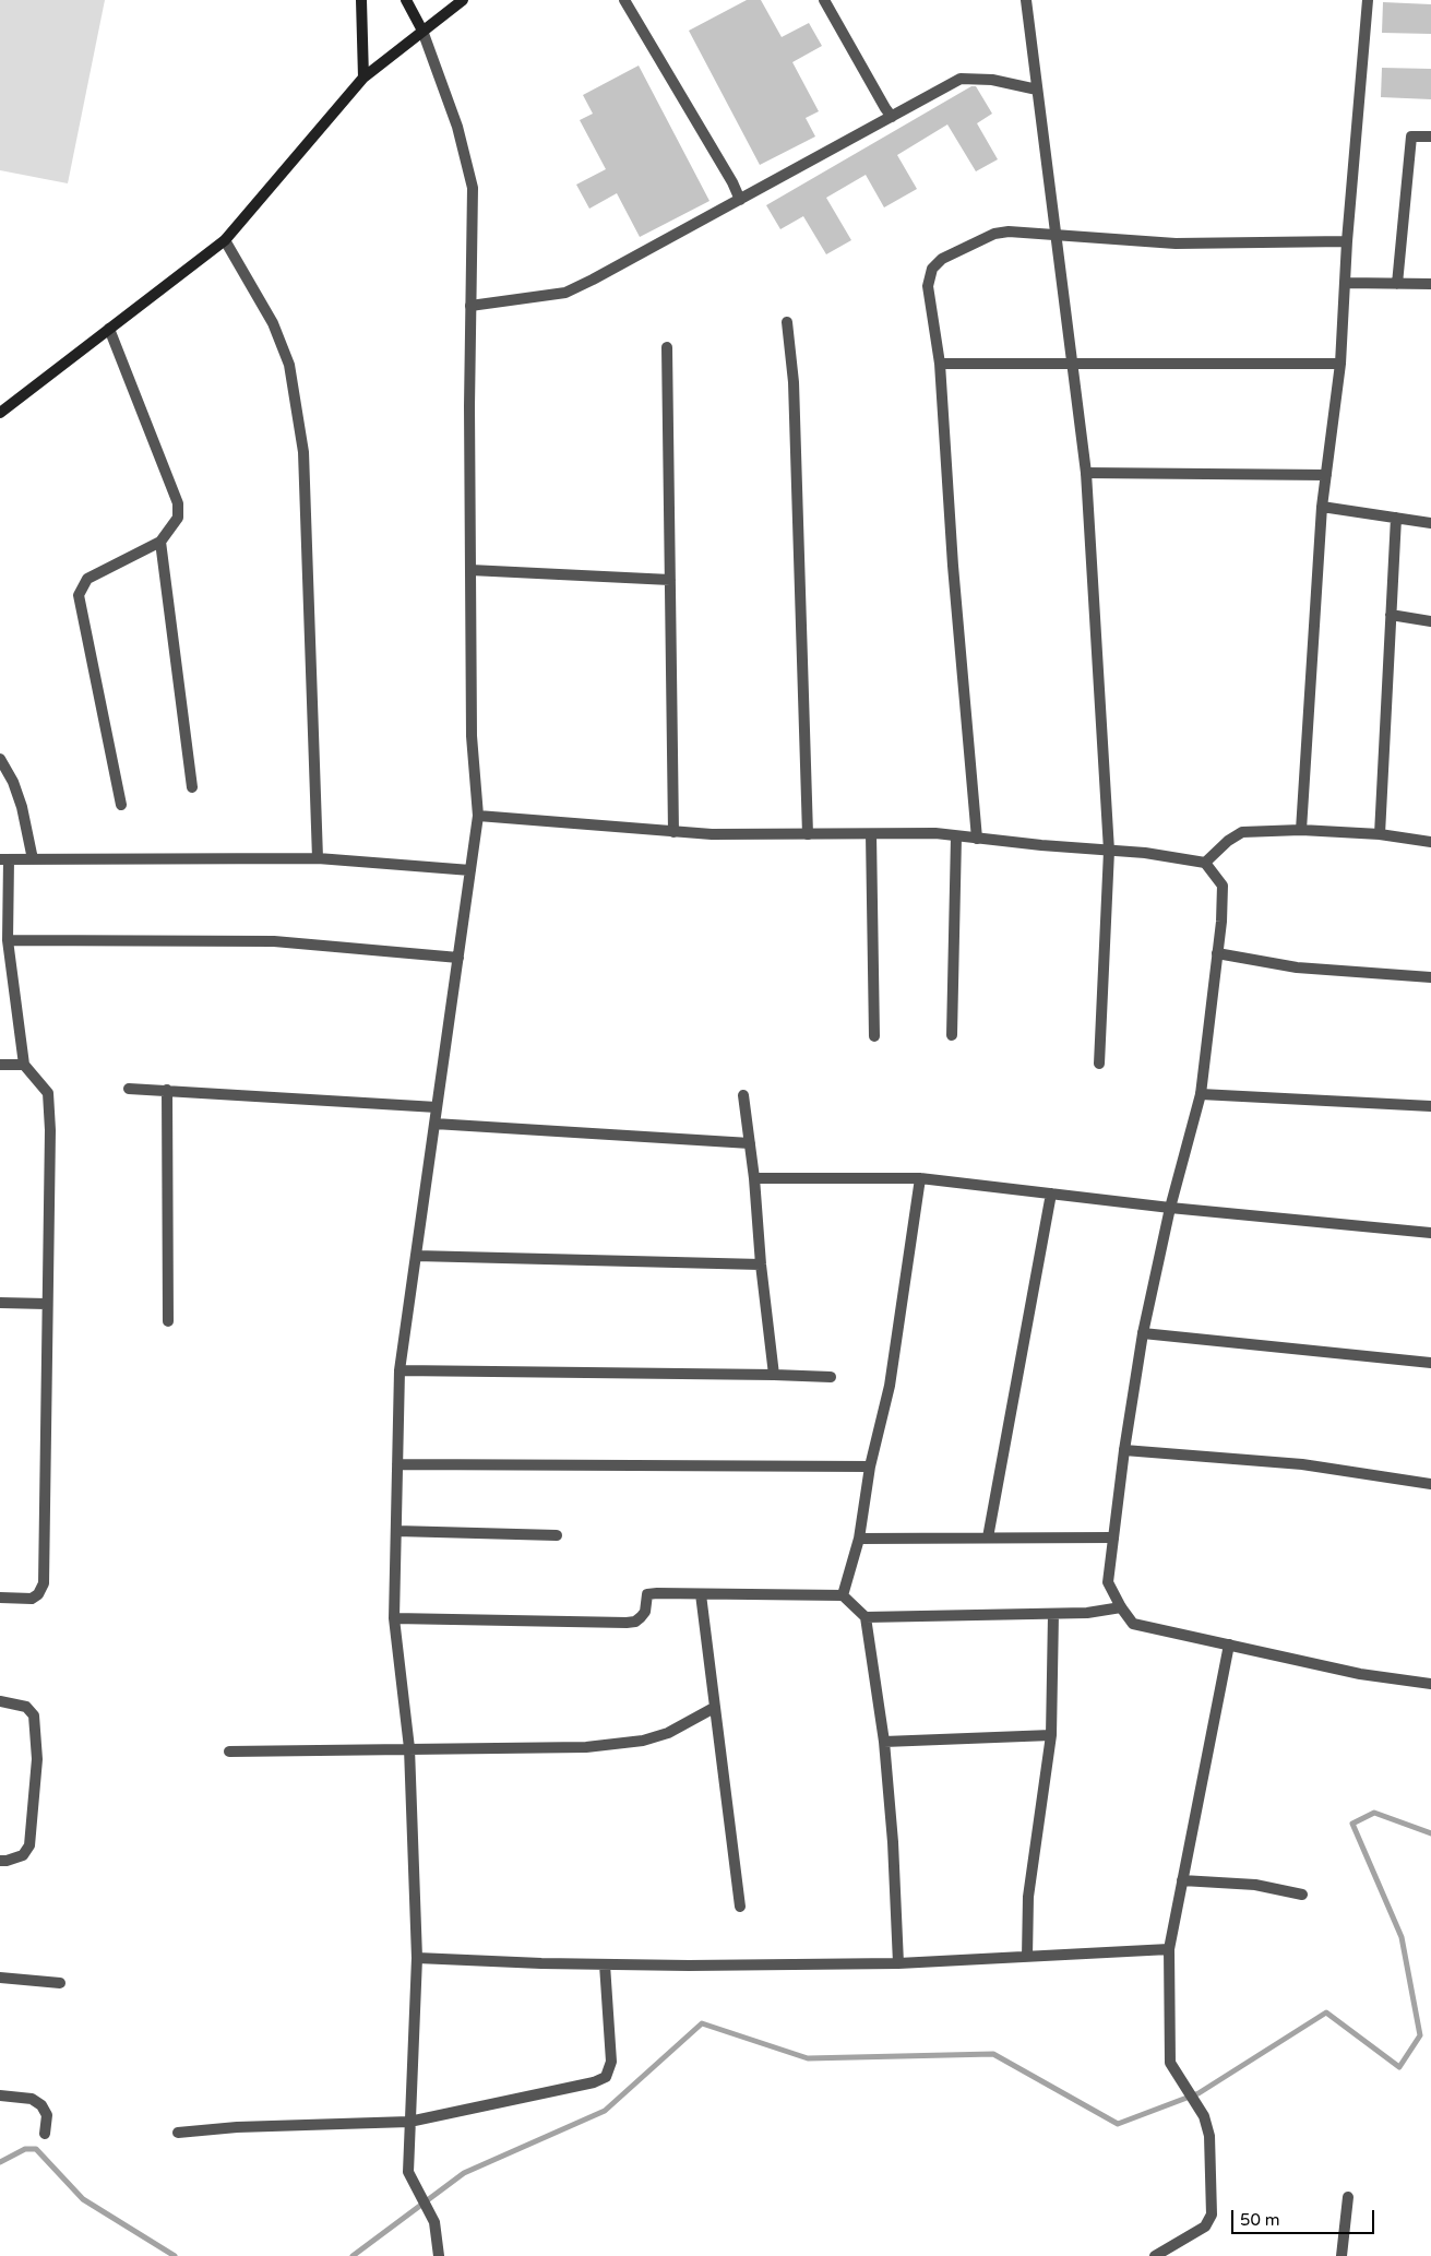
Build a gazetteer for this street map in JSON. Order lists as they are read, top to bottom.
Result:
{
  "scale_bar": "50 m"
}
